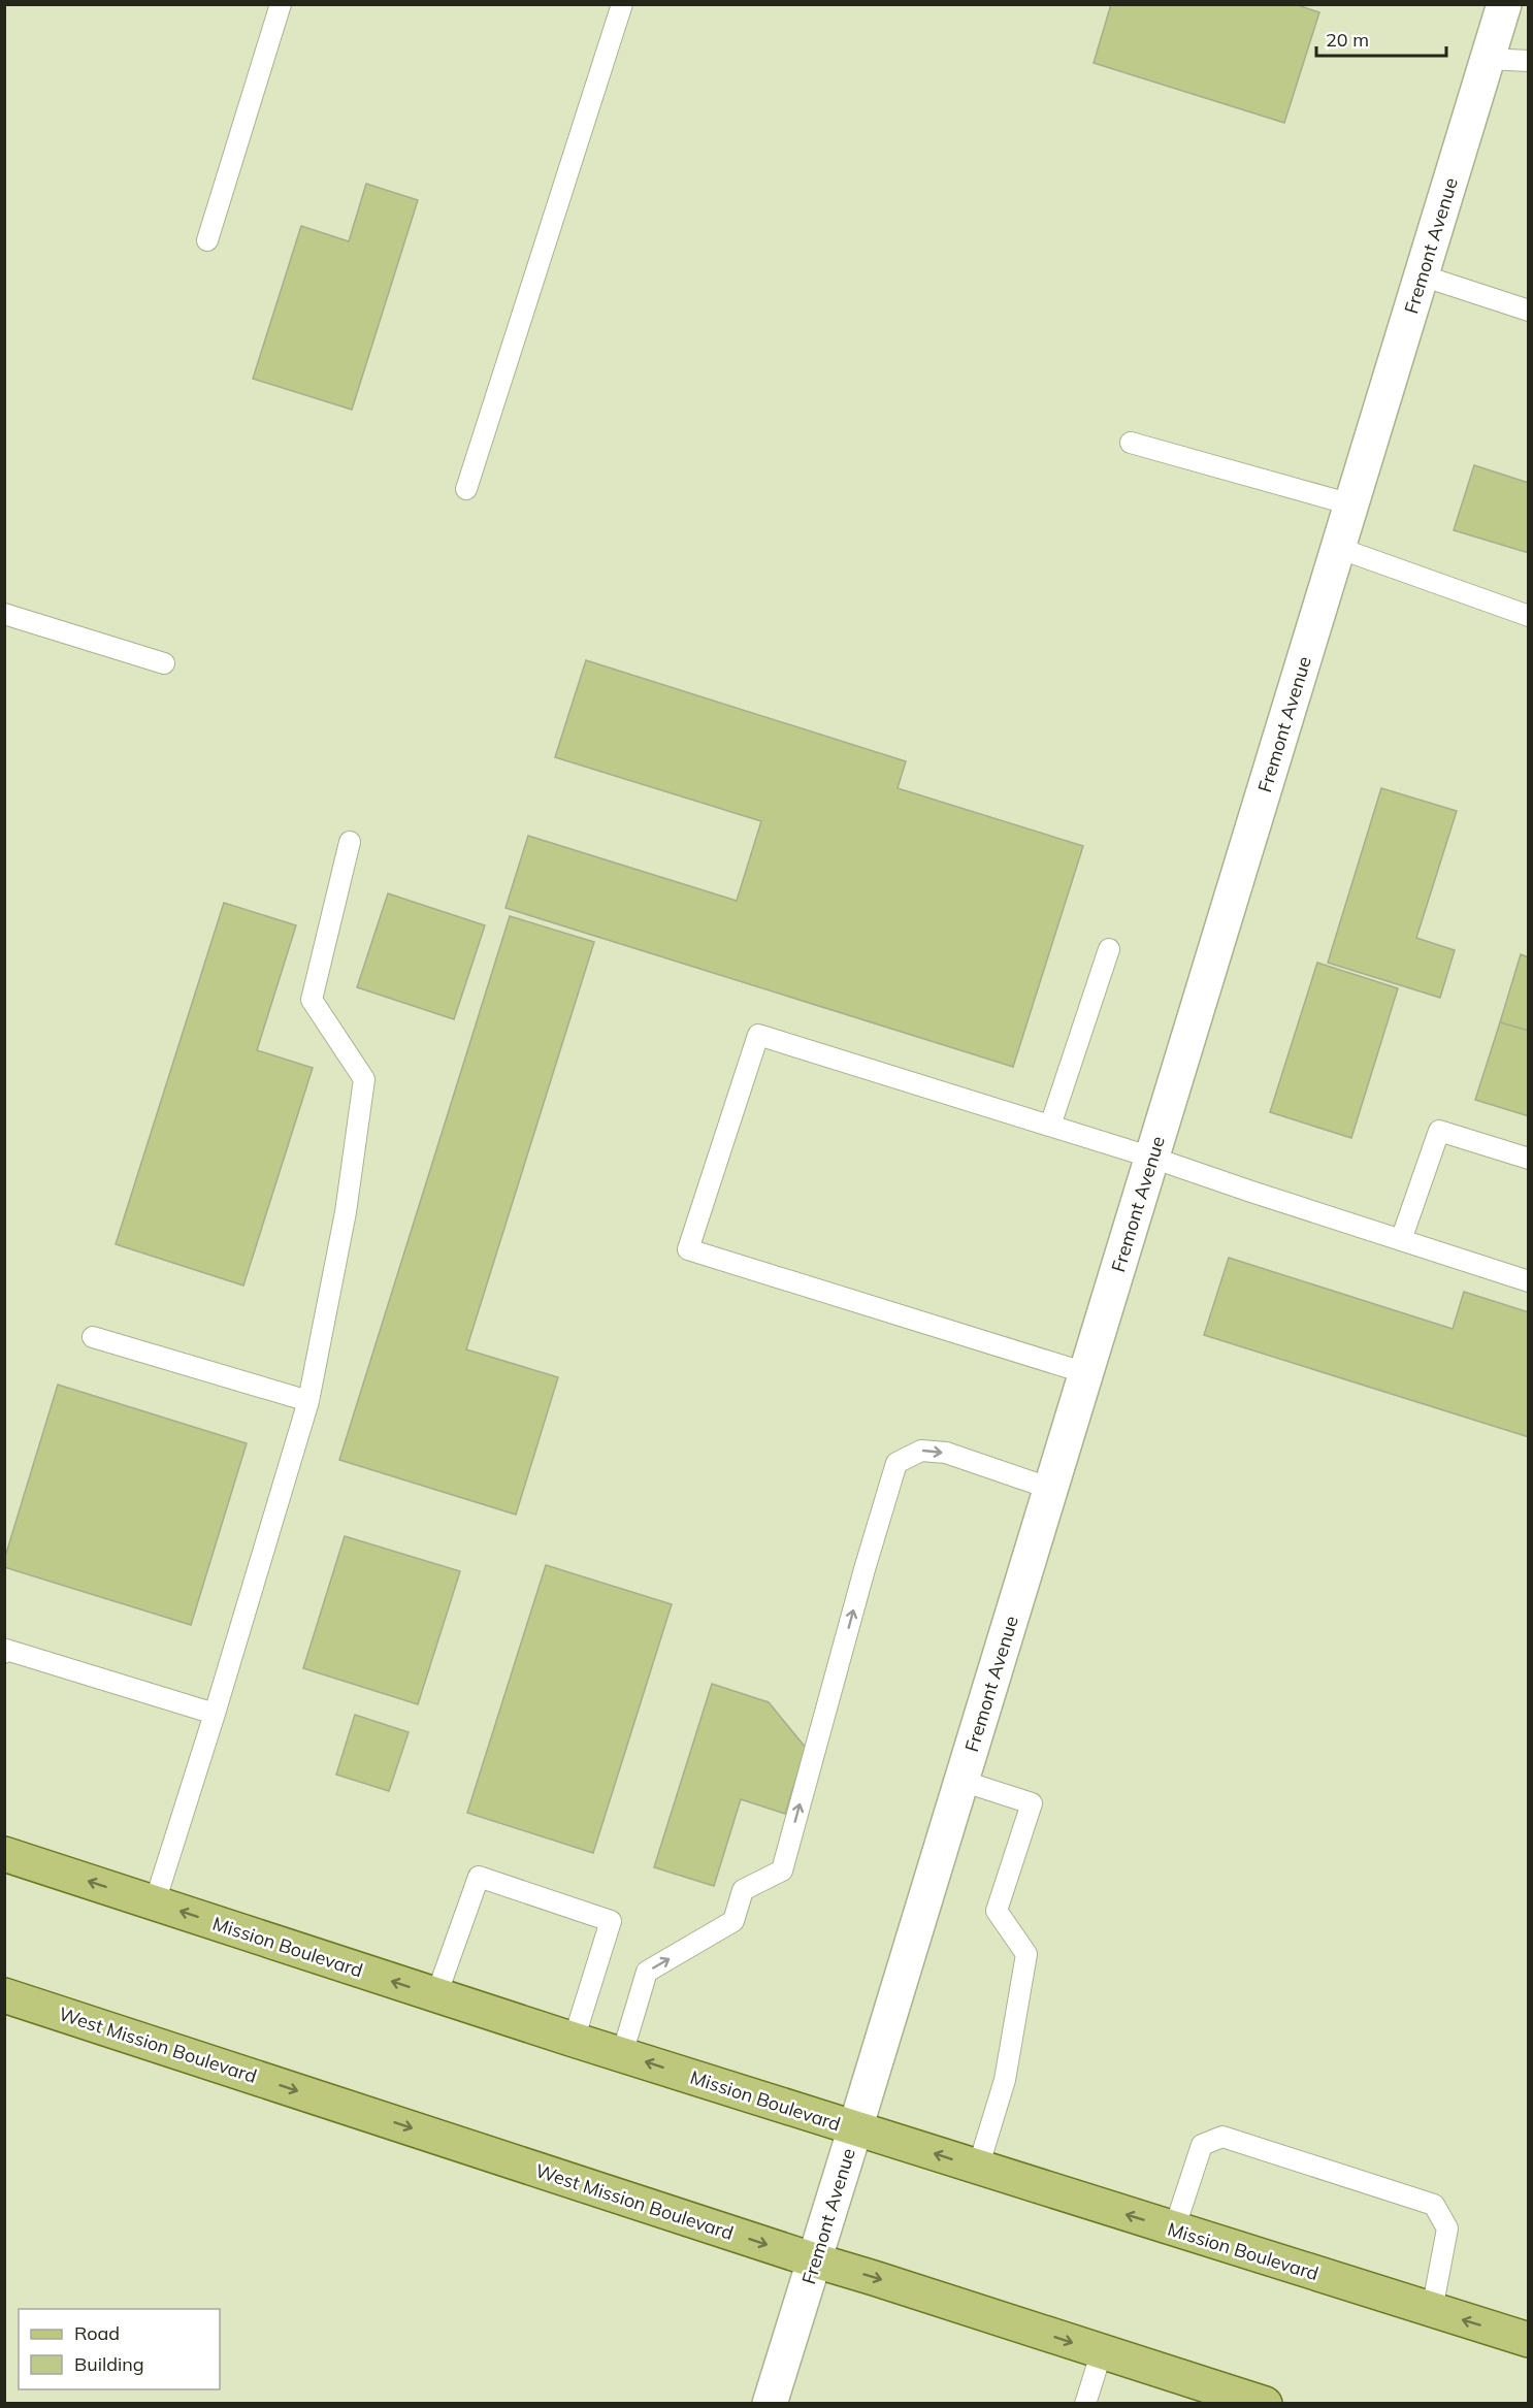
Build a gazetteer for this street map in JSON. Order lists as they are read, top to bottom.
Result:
{
  "streets": {
    "main road": ["Mission Boulevard", "West Mission Boulevard"],
    "street": ["Fremont Avenue"]
  },
  "crossings": [
    ["Fremont Avenue", "Mission Boulevard"],
    ["Fremont Avenue", "West Mission Boulevard"]
  ],
  "one_way": ["Mission Boulevard", "West Mission Boulevard"],
  "legend": ["Road", "Building"],
  "scale_bar": "20 m"
}
